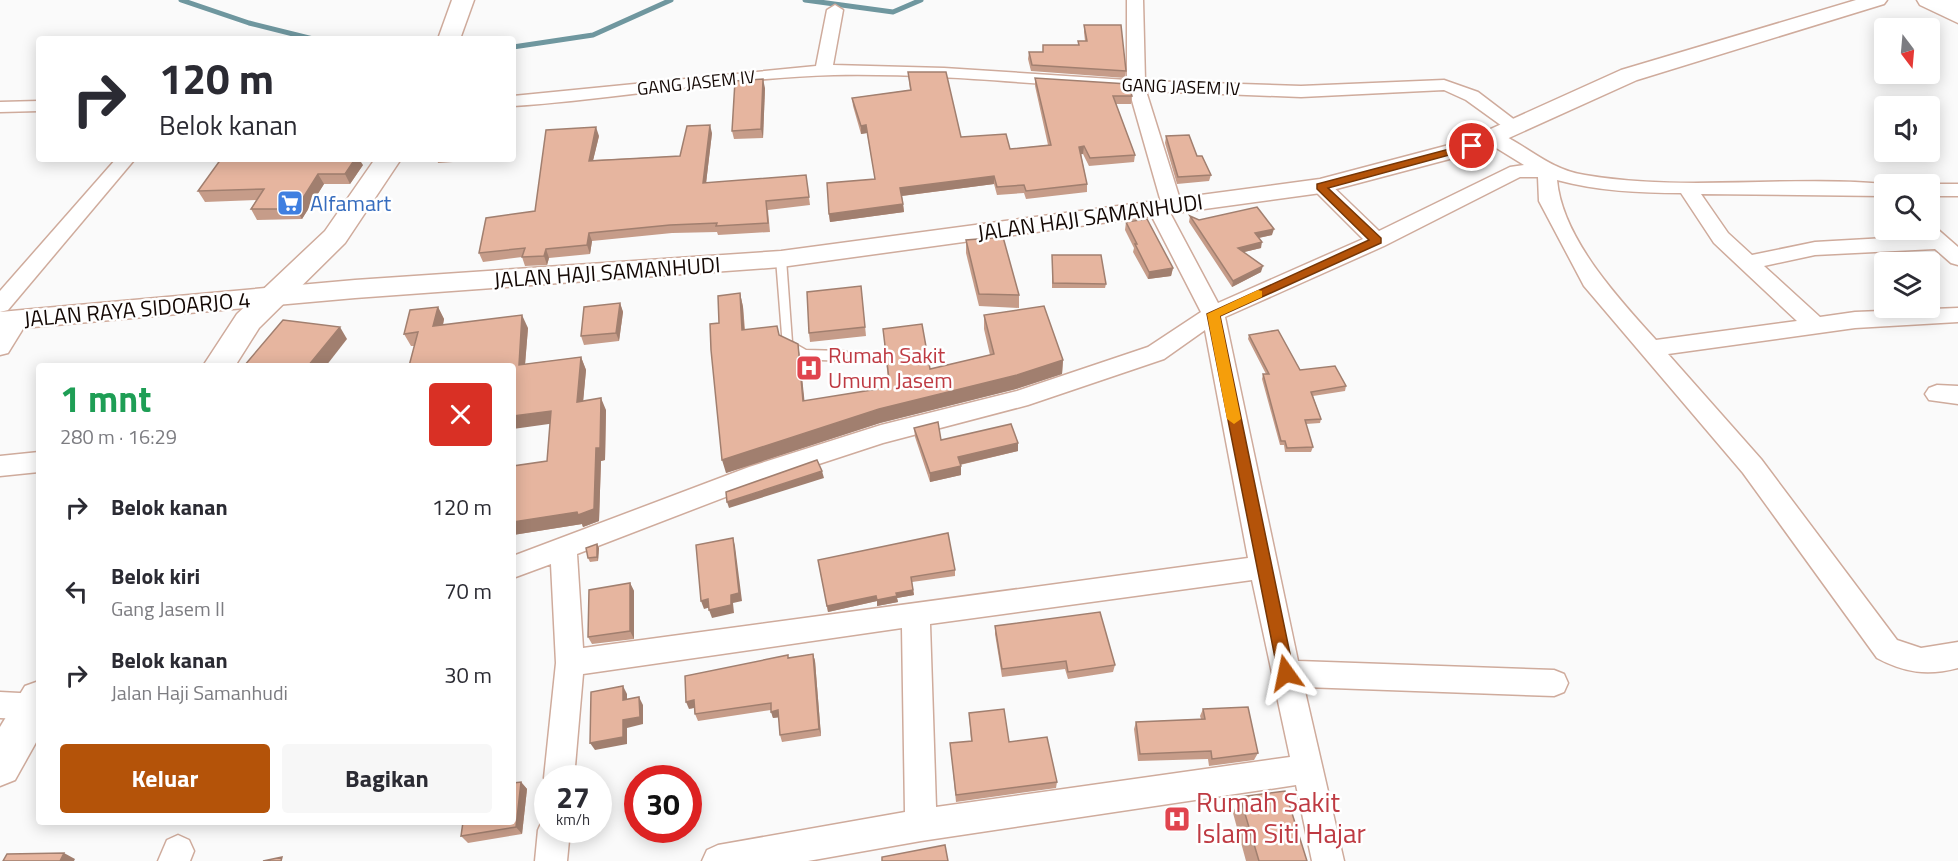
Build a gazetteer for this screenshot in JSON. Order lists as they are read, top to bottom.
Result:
{
  "streets": {
    "street": ["GANG JASEM IV", "JALAN HAJI SAMANHUDI", "JALAN RAYA SIDOARJO 4"]
  },
  "crossings": [
    ["GANG JASEM IV", "JALAN HAJI SAMANHUDI"],
    ["JALAN HAJI SAMANHUDI", "JALAN RAYA SIDOARJO 4"]
  ],
  "places": {
    "supermarket": ["Alfamart"],
    "hospital": ["Rumah Sakit Umum Jasem", "Rumah Sakit Islam Siti Hajar"]
  },
  "north": "bottom",
  "page": {
    "turn": ["120 m", "Belok kanan"],
    "heading": ["1 mnt", "280 m · 16:29"],
    "list": [
      {
        "name": "Belok kanan",
        "value": "120 m"
      },
      {
        "name": "Belok kiri",
        "note": "Gang Jasem II",
        "value": "70 m"
      },
      {
        "name": "Belok kanan",
        "note": "Jalan Haji Samanhudi",
        "value": "30 m"
      }
    ],
    "buttons": ["Keluar", "Bagikan"],
    "speed": "27 km/h",
    "limit": "30"
  }
}
